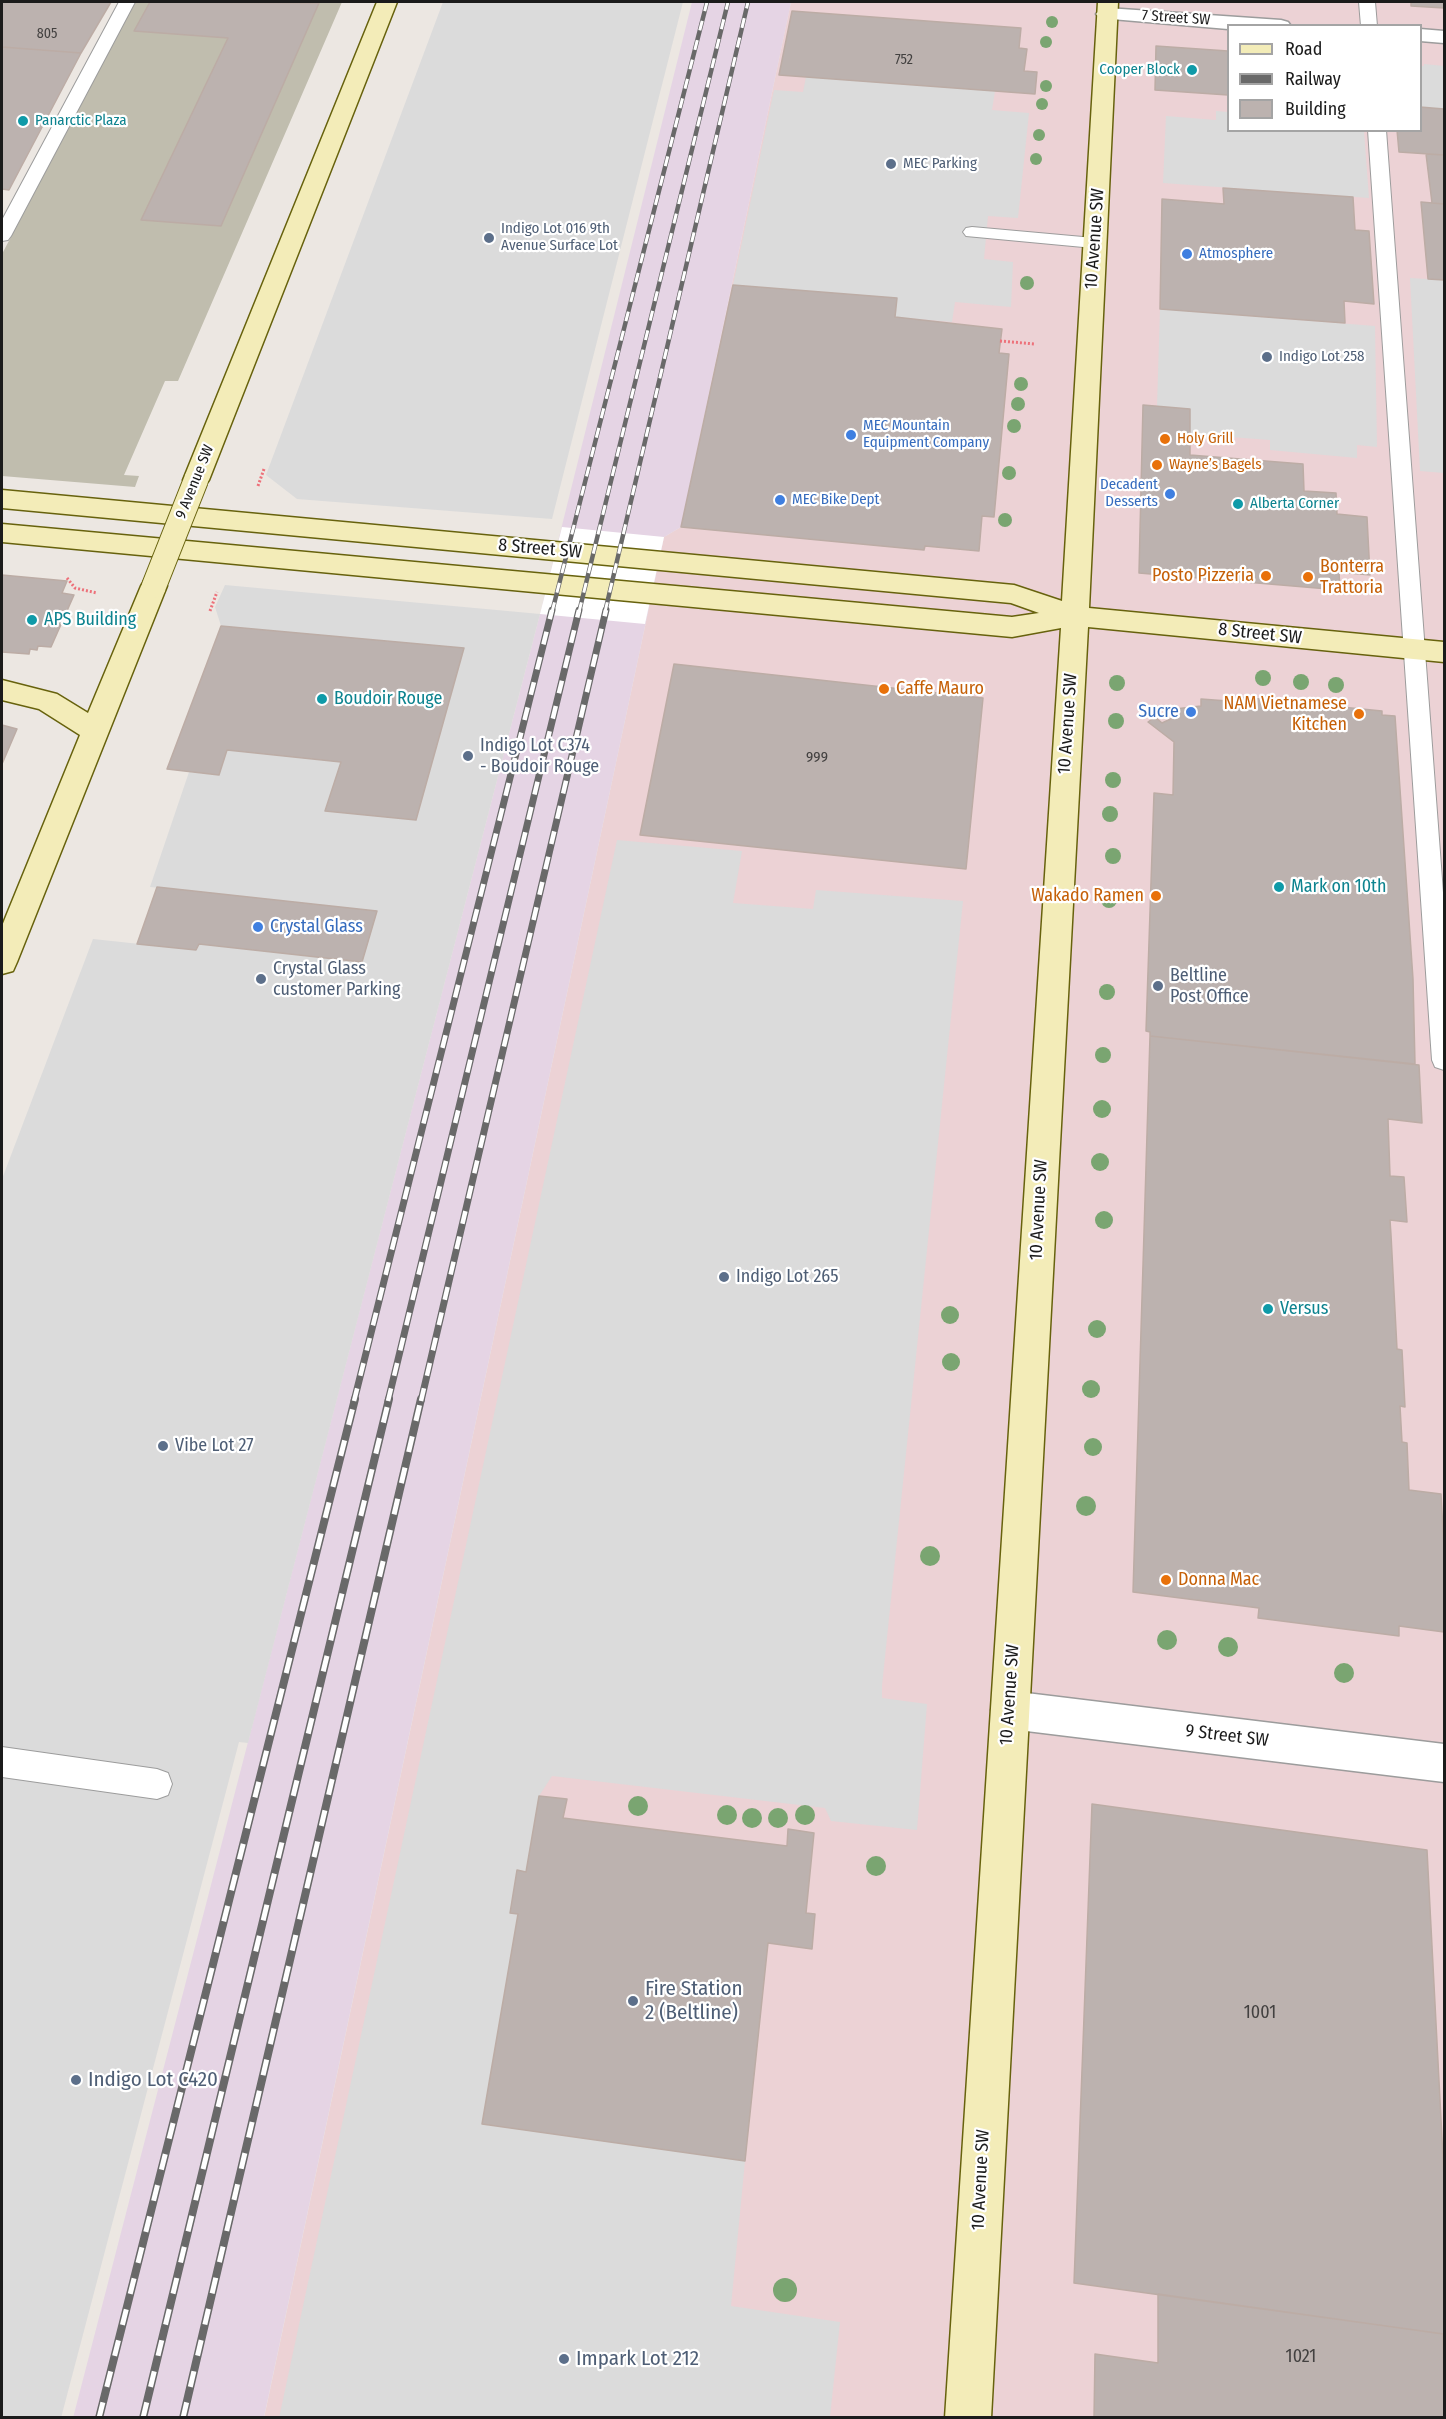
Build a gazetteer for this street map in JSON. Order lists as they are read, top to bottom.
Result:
{
  "streets": {
    "main road": ["10 Avenue SW", "9 Avenue SW", "8 Street SW"],
    "street": ["7 Street SW", "9 Street SW"]
  },
  "crossings": [
    ["7 Street SW", "10 Avenue SW"],
    ["10 Avenue SW", "8 Street SW"],
    ["10 Avenue SW", "9 Street SW"]
  ],
  "places": [
    "Cooper Block",
    "Panarctic Plaza",
    "MEC Parking",
    "Indigo Lot 016 9th Avenue Surface Lot",
    "Atmosphere",
    "Indigo Lot 258",
    "MEC Mountain Equipment Company",
    "Holy Grill",
    "Wayne’s Bagels",
    "Decadent Desserts",
    "MEC Bike Dept",
    "Alberta Corner",
    "Posto Pizzeria",
    "Bonterra Trattoria",
    "APS Building",
    "Caffe Mauro",
    "Boudoir Rouge",
    "Sucre",
    "NAM Vietnamese Kitchen",
    "Indigo Lot C374 - Boudoir Rouge",
    "Mark on 10th",
    "Wakado Ramen",
    "Crystal Glass",
    "Crystal Glass customer Parking",
    "Beltline Post Office",
    "Indigo Lot 265",
    "Versus",
    "Vibe Lot 27",
    "Donna Mac",
    "Fire Station 2 (Beltline)",
    "Indigo Lot C420",
    "Impark Lot 212"
  ],
  "house_numbers": [
    "805",
    "752",
    "999",
    "1001",
    "1021"
  ],
  "legend": ["Road", "Railway", "Building"]
}
